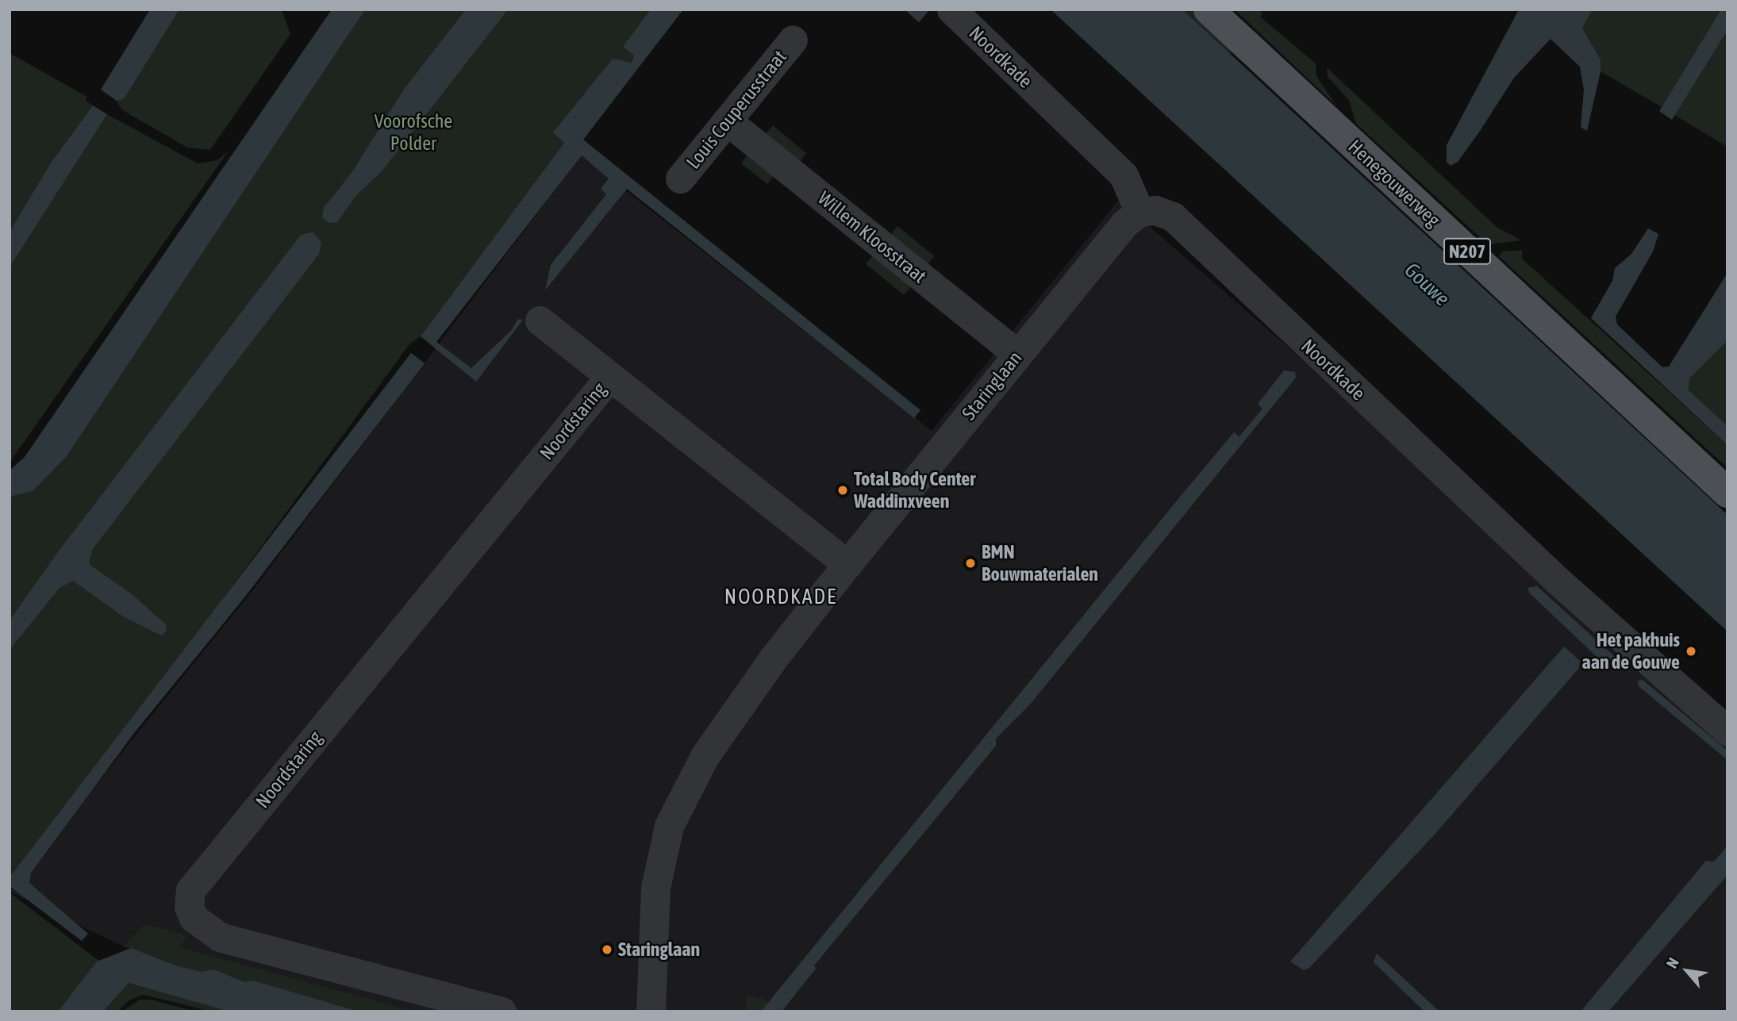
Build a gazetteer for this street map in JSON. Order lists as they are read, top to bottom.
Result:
{
  "streets": {
    "main road": ["Henegouwerweg", "N207"],
    "street": [
      "Noordkade",
      "Louis Couperusstraat",
      "Willem Kloosstraat",
      "Staringlaan",
      "Noordstaring"
    ]
  },
  "crossings": [
    ["Noordkade", "Staringlaan"],
    ["Louis Couperusstraat", "Willem Kloosstraat"],
    ["Willem Kloosstraat", "Staringlaan"]
  ],
  "districts": ["NOORDKADE"],
  "water": ["Gouwe"],
  "parks": ["Voorofsche Polder"],
  "places": [
    "Total Body Center Waddinxveen",
    "BMN Bouwmaterialen",
    "Het pakhuis aan de Gouwe",
    "Staringlaan"
  ],
  "north": "top left"
}
